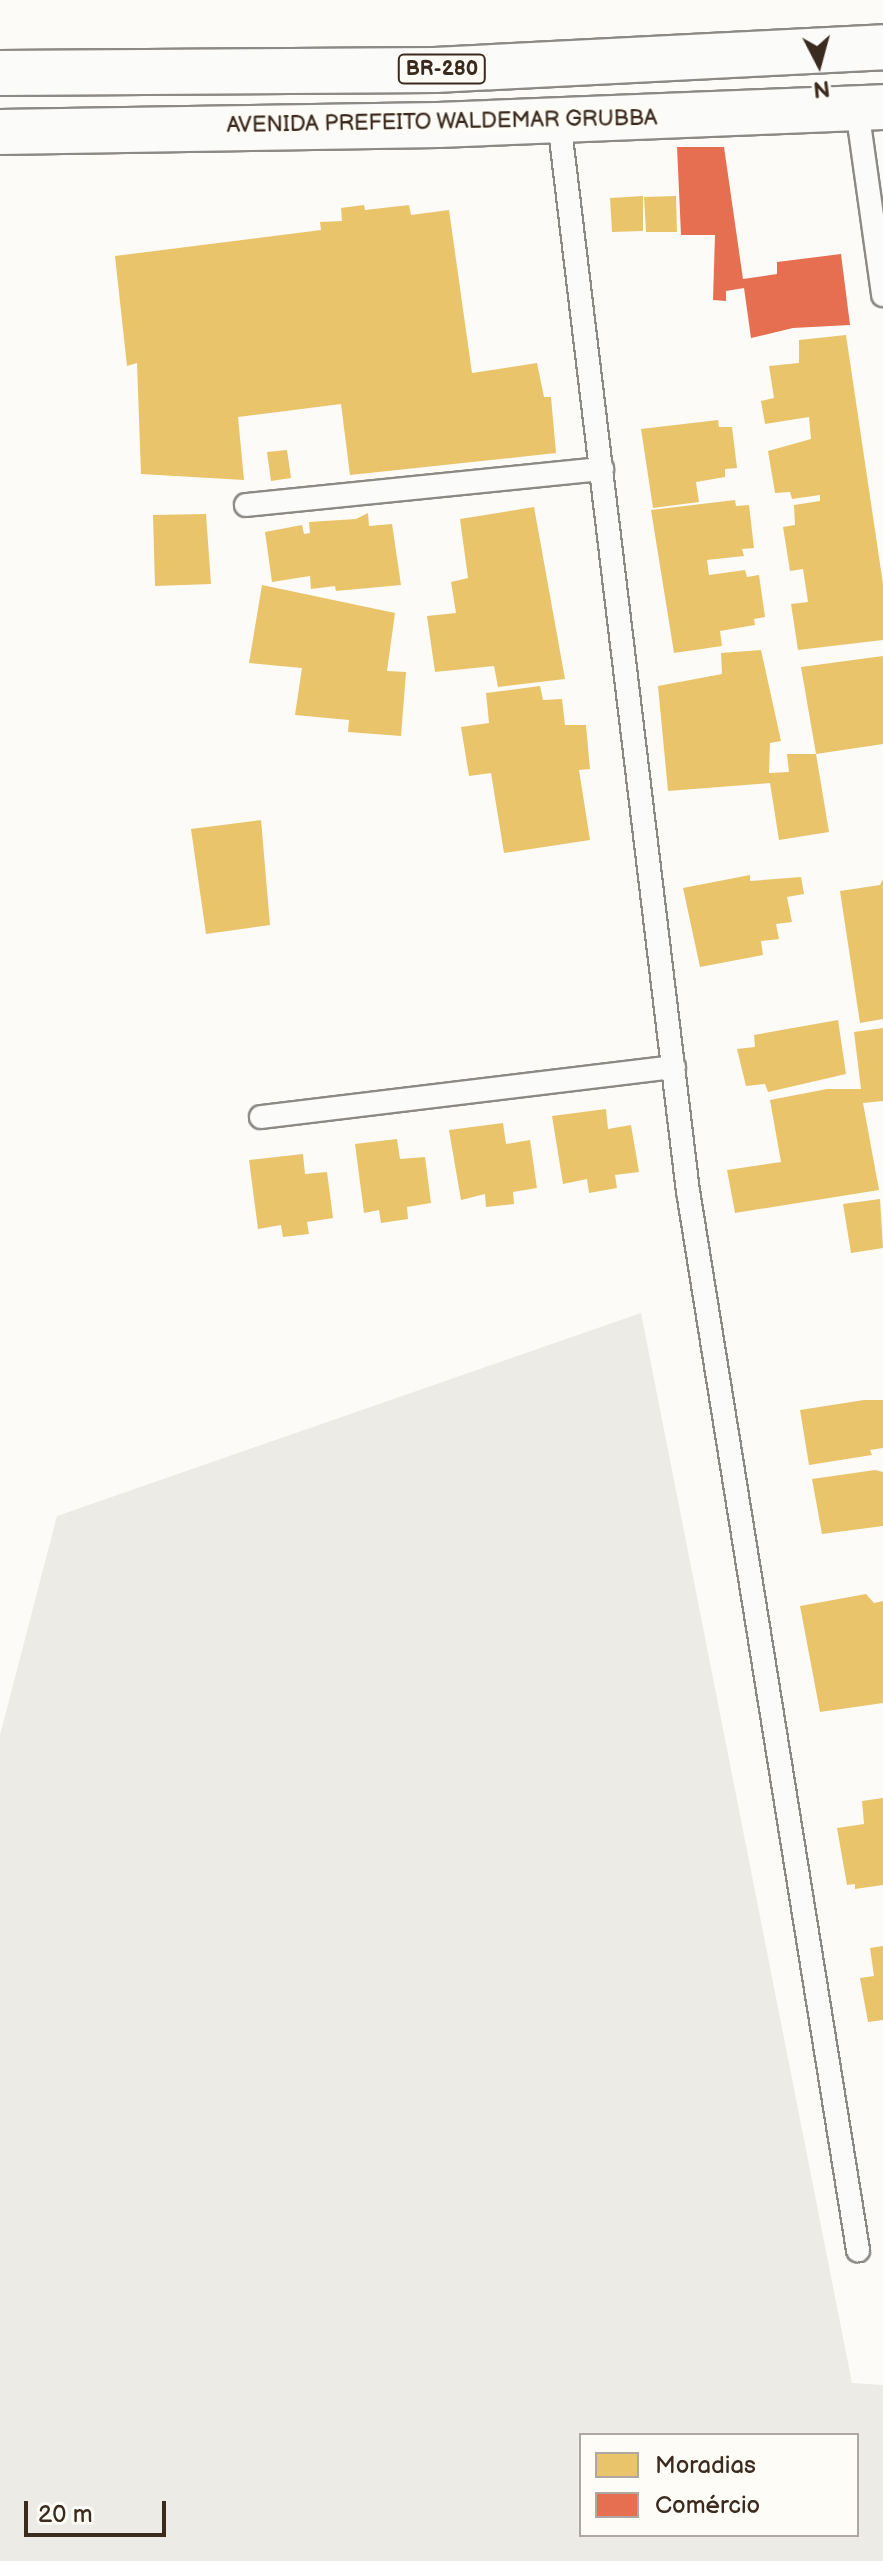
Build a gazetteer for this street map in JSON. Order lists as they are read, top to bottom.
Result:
{
  "streets": {
    "highway": ["BR-280", "AVENIDA PREFEITO WALDEMAR GRUBBA"]
  },
  "legend": ["Moradias", "Comércio"],
  "scale_bar": "20 m",
  "north": "bottom"
}
